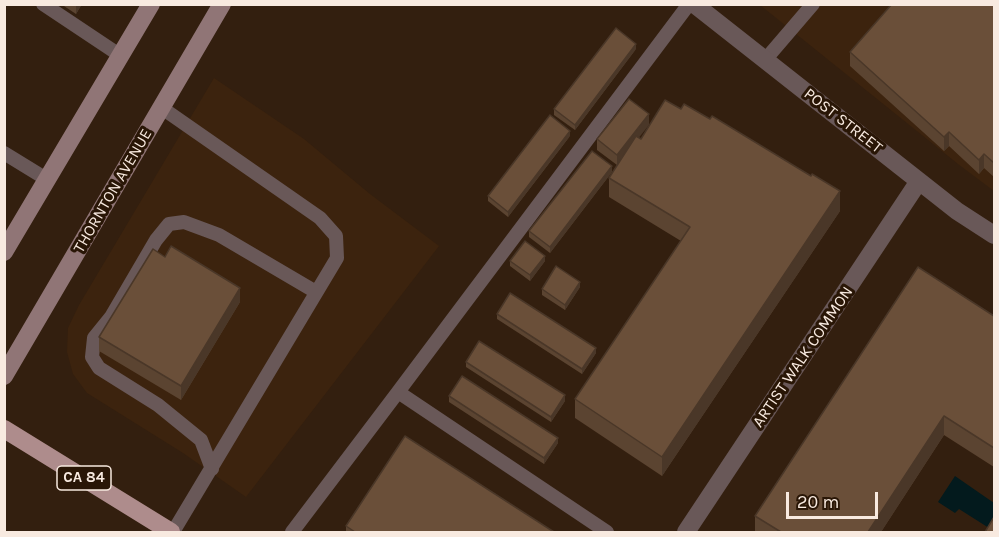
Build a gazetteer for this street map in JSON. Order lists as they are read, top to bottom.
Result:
{
  "streets": {
    "main road": ["CA 84"],
    "street": ["POST STREET", "THORNTON AVENUE", "ARTIST WALK COMMON"]
  },
  "crossings": [
    ["POST STREET", "ARTIST WALK COMMON"]
  ],
  "scale_bar": "20 m"
}
